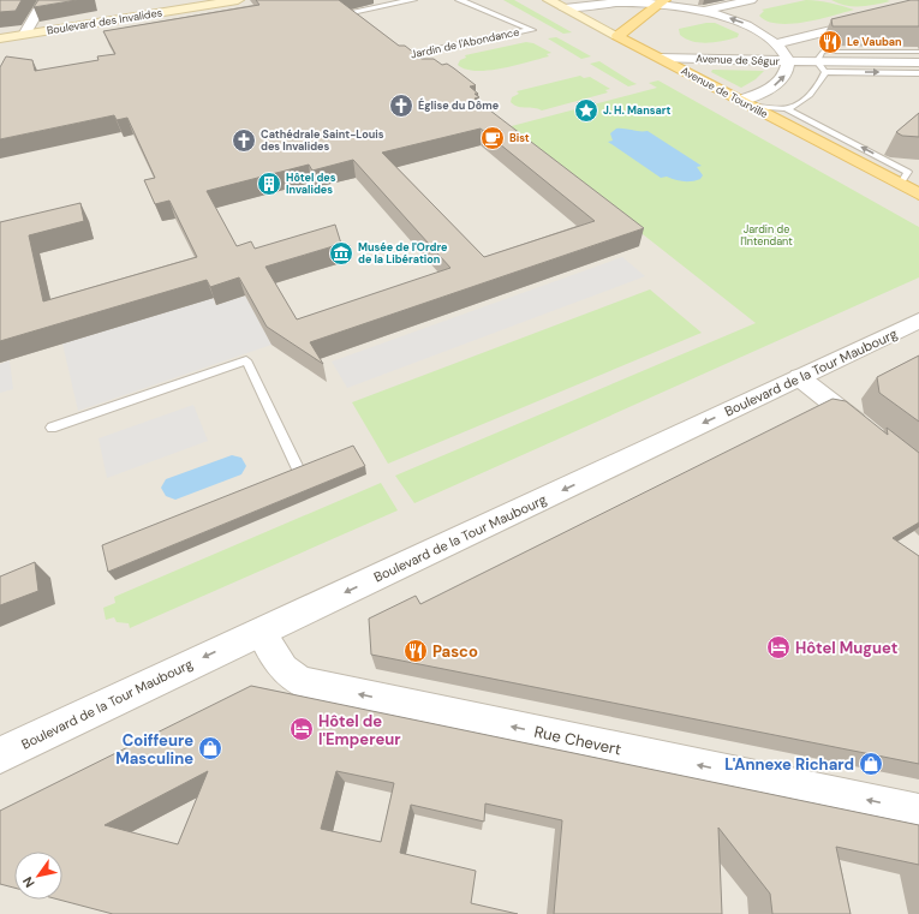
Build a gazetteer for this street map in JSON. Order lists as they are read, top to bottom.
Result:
{
  "streets": {
    "main road": ["Boulevard des Invalides", "Avenue de Tourville"],
    "street": [
      "Jardin de l'Abondance",
      "Avenue de Ségur",
      "Boulevard de la Tour Maubourg",
      "Rue Chevert"
    ]
  },
  "crossings": [
    ["Avenue de Ségur", "Avenue de Tourville"],
    ["Boulevard de la Tour Maubourg", "Rue Chevert"]
  ],
  "one_way": ["Boulevard de la Tour Maubourg", "Rue Chevert"],
  "parks": ["Jardin de l'Intendant"],
  "places": {
    "restaurant": ["Le Vauban", "Pasco"],
    "church": ["Église du Dôme", "Cathédrale Saint-Louis des Invalides"],
    "place": ["J. H. Mansart"],
    "cafe": ["Bist"],
    "building": ["Hôtel des Invalides"],
    "museum": ["Musée de l'Ordre de la Libération"],
    "hotel": ["Hôtel Muguet", "Hôtel de l'Empereur"],
    "shop": ["Coiffeure Masculine", "L'Annexe Richard"]
  },
  "north": "bottom left"
}
